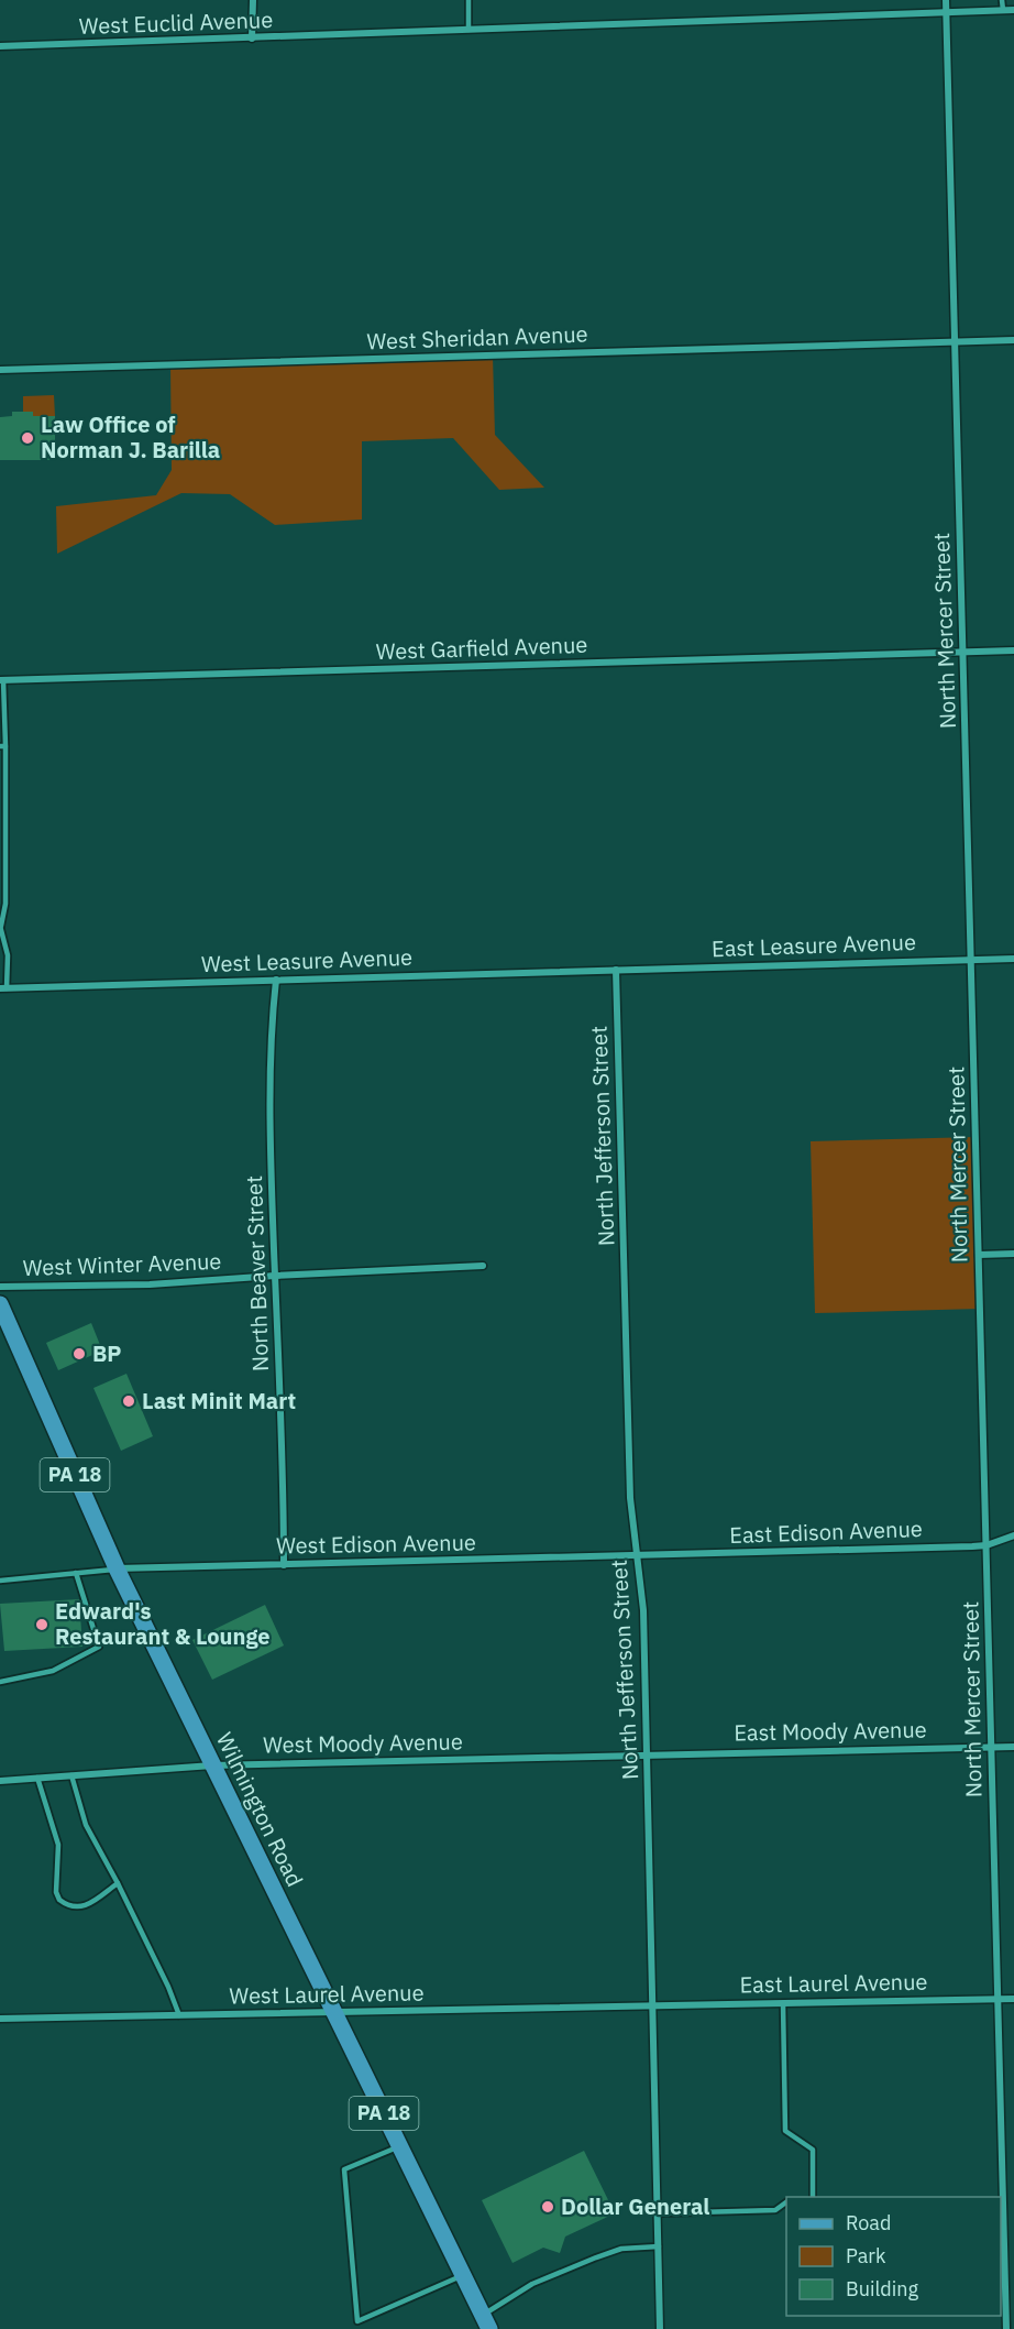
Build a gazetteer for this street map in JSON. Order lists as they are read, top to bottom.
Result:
{
  "streets": {
    "main road": ["PA 18", "Wilmington Road"],
    "street": [
      "West Euclid Avenue",
      "West Sheridan Avenue",
      "North Mercer Street",
      "West Garfield Avenue",
      "East Leasure Avenue",
      "West Leasure Avenue",
      "North Jefferson Street",
      "West Winter Avenue",
      "North Beaver Street",
      "East Edison Avenue",
      "West Edison Avenue",
      "East Moody Avenue",
      "West Moody Avenue",
      "East Laurel Avenue",
      "West Laurel Avenue"
    ]
  },
  "crossings": [
    ["West Euclid Avenue", "North Mercer Street"],
    ["West Sheridan Avenue", "North Mercer Street"],
    ["North Mercer Street", "West Garfield Avenue"],
    ["North Mercer Street", "East Leasure Avenue"],
    ["North Mercer Street", "East Edison Avenue"],
    ["North Mercer Street", "East Moody Avenue"],
    ["North Mercer Street", "East Laurel Avenue"],
    ["East Leasure Avenue", "West Leasure Avenue"],
    ["East Leasure Avenue", "North Jefferson Street"],
    ["West Leasure Avenue", "North Jefferson Street"],
    ["West Leasure Avenue", "North Beaver Street"],
    ["North Jefferson Street", "East Edison Avenue"],
    ["North Jefferson Street", "West Edison Avenue"],
    ["North Jefferson Street", "East Moody Avenue"],
    ["North Jefferson Street", "West Moody Avenue"],
    ["North Jefferson Street", "East Laurel Avenue"],
    ["North Jefferson Street", "West Laurel Avenue"],
    ["West Winter Avenue", "North Beaver Street"],
    ["North Beaver Street", "West Edison Avenue"],
    ["East Edison Avenue", "West Edison Avenue"],
    ["West Edison Avenue", "Wilmington Road"],
    ["East Moody Avenue", "West Moody Avenue"],
    ["West Moody Avenue", "Wilmington Road"],
    ["Wilmington Road", "West Laurel Avenue"],
    ["East Laurel Avenue", "West Laurel Avenue"]
  ],
  "places": [
    "Law Office of Norman J. Barilla",
    "BP",
    "Last Minit Mart",
    "Edward's Restaurant & Lounge",
    "Dollar General"
  ],
  "legend": ["Road", "Park", "Building"]
}
